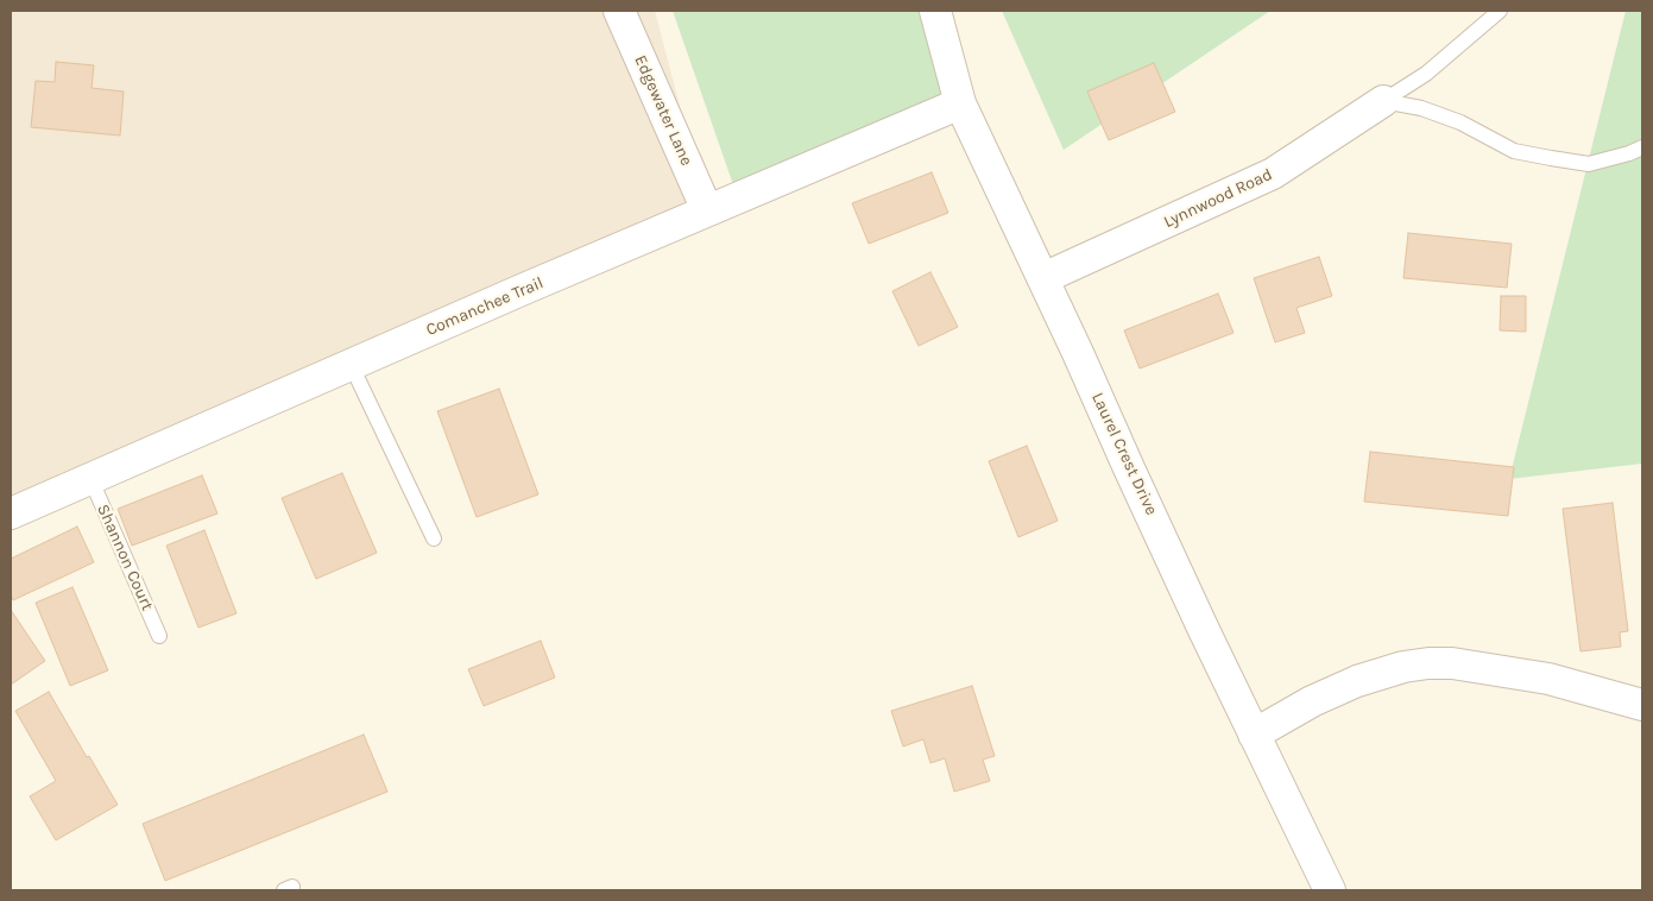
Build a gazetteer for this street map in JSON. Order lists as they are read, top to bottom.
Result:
{
  "streets": {
    "street": [
      "Edgewater Lane",
      "Lynnwood Road",
      "Comanchee Trail",
      "Laurel Crest Drive"
    ],
    "lane": ["Shannon Court"]
  },
  "crossings": [
    ["Edgewater Lane", "Comanchee Trail"],
    ["Lynnwood Road", "Laurel Crest Drive"],
    ["Comanchee Trail", "Laurel Crest Drive"],
    ["Comanchee Trail", "Shannon Court"]
  ]
}
